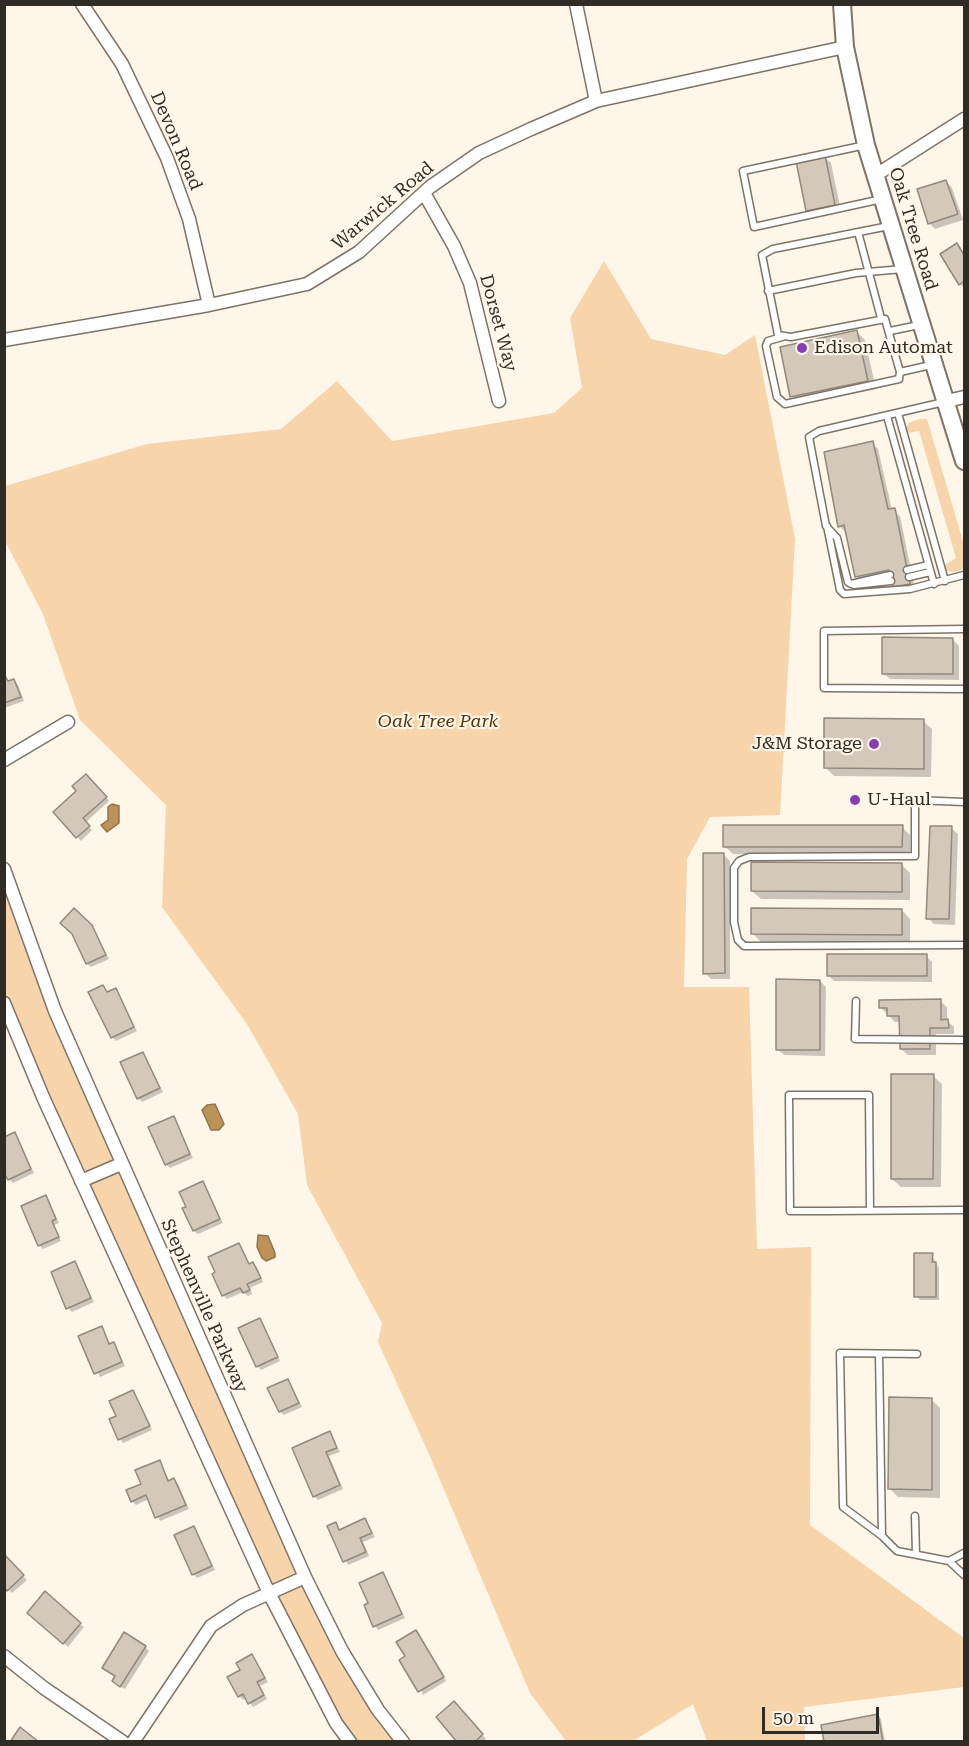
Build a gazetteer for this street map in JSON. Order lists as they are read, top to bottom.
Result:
{
  "streets": {
    "main road": ["Oak Tree Road"],
    "street": [
      "Devon Road",
      "Warwick Road",
      "Dorset Way",
      "Stephenville Parkway"
    ]
  },
  "crossings": [
    ["Devon Road", "Warwick Road"],
    ["Warwick Road", "Oak Tree Road"],
    ["Warwick Road", "Dorset Way"]
  ],
  "parks": ["Oak Tree Park"],
  "places": ["Edison Automat", "J&M Storage", "U-Haul"],
  "scale_bar": "50 m"
}
